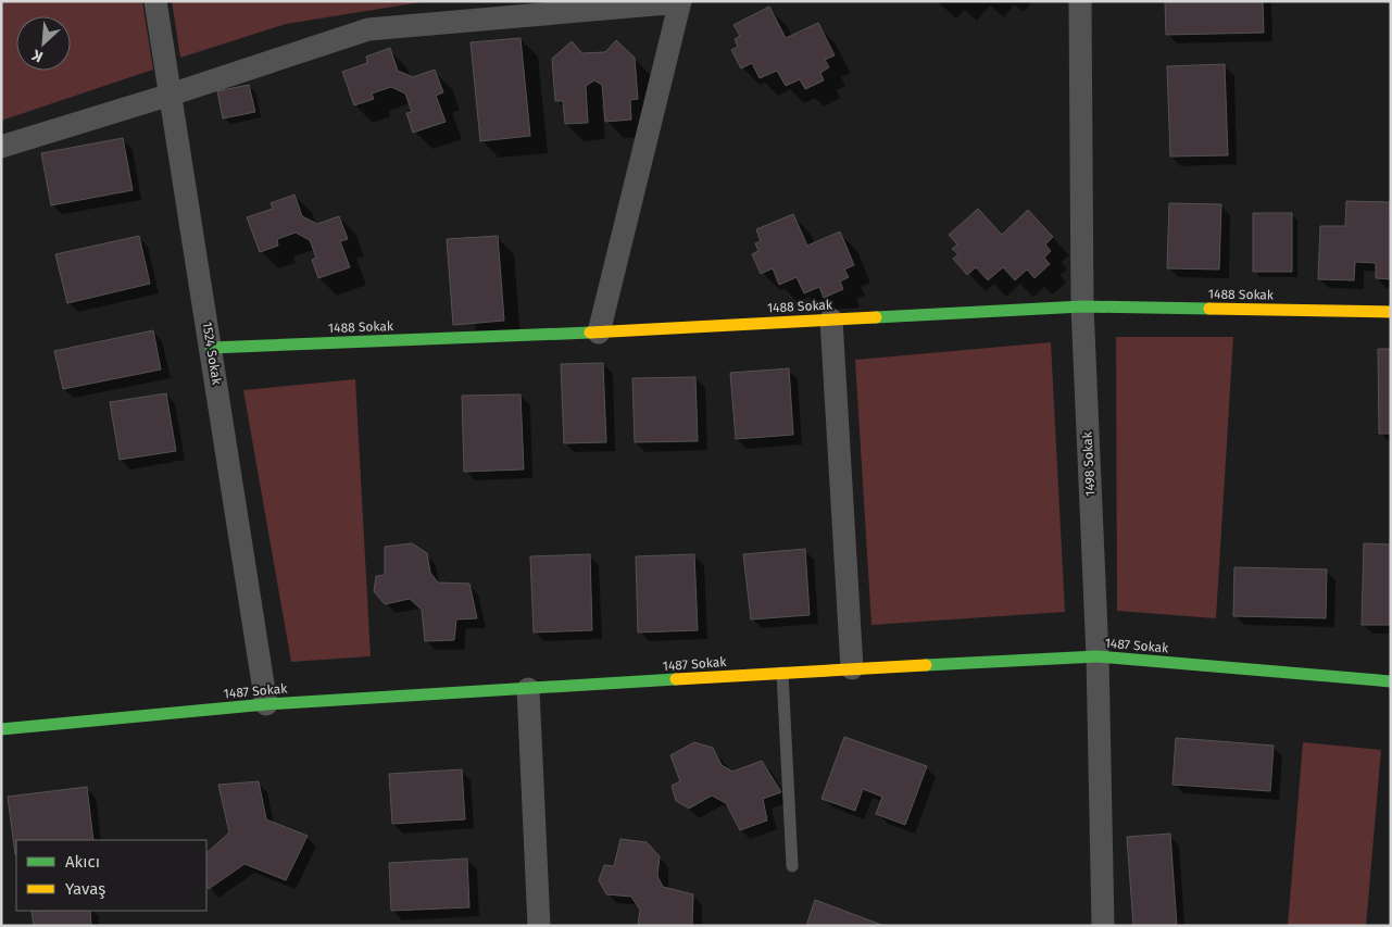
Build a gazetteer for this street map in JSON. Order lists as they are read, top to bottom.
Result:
{
  "streets": {
    "street": [
      "1488 Sokak",
      "1524 Sokak",
      "1498 Sokak",
      "1487 Sokak"
    ]
  },
  "crossings": [
    ["1488 Sokak", "1524 Sokak"],
    ["1488 Sokak", "1498 Sokak"],
    ["1524 Sokak", "1487 Sokak"],
    ["1498 Sokak", "1487 Sokak"]
  ],
  "legend": ["Akıcı", "Yavaş"],
  "north": "bottom left"
}
